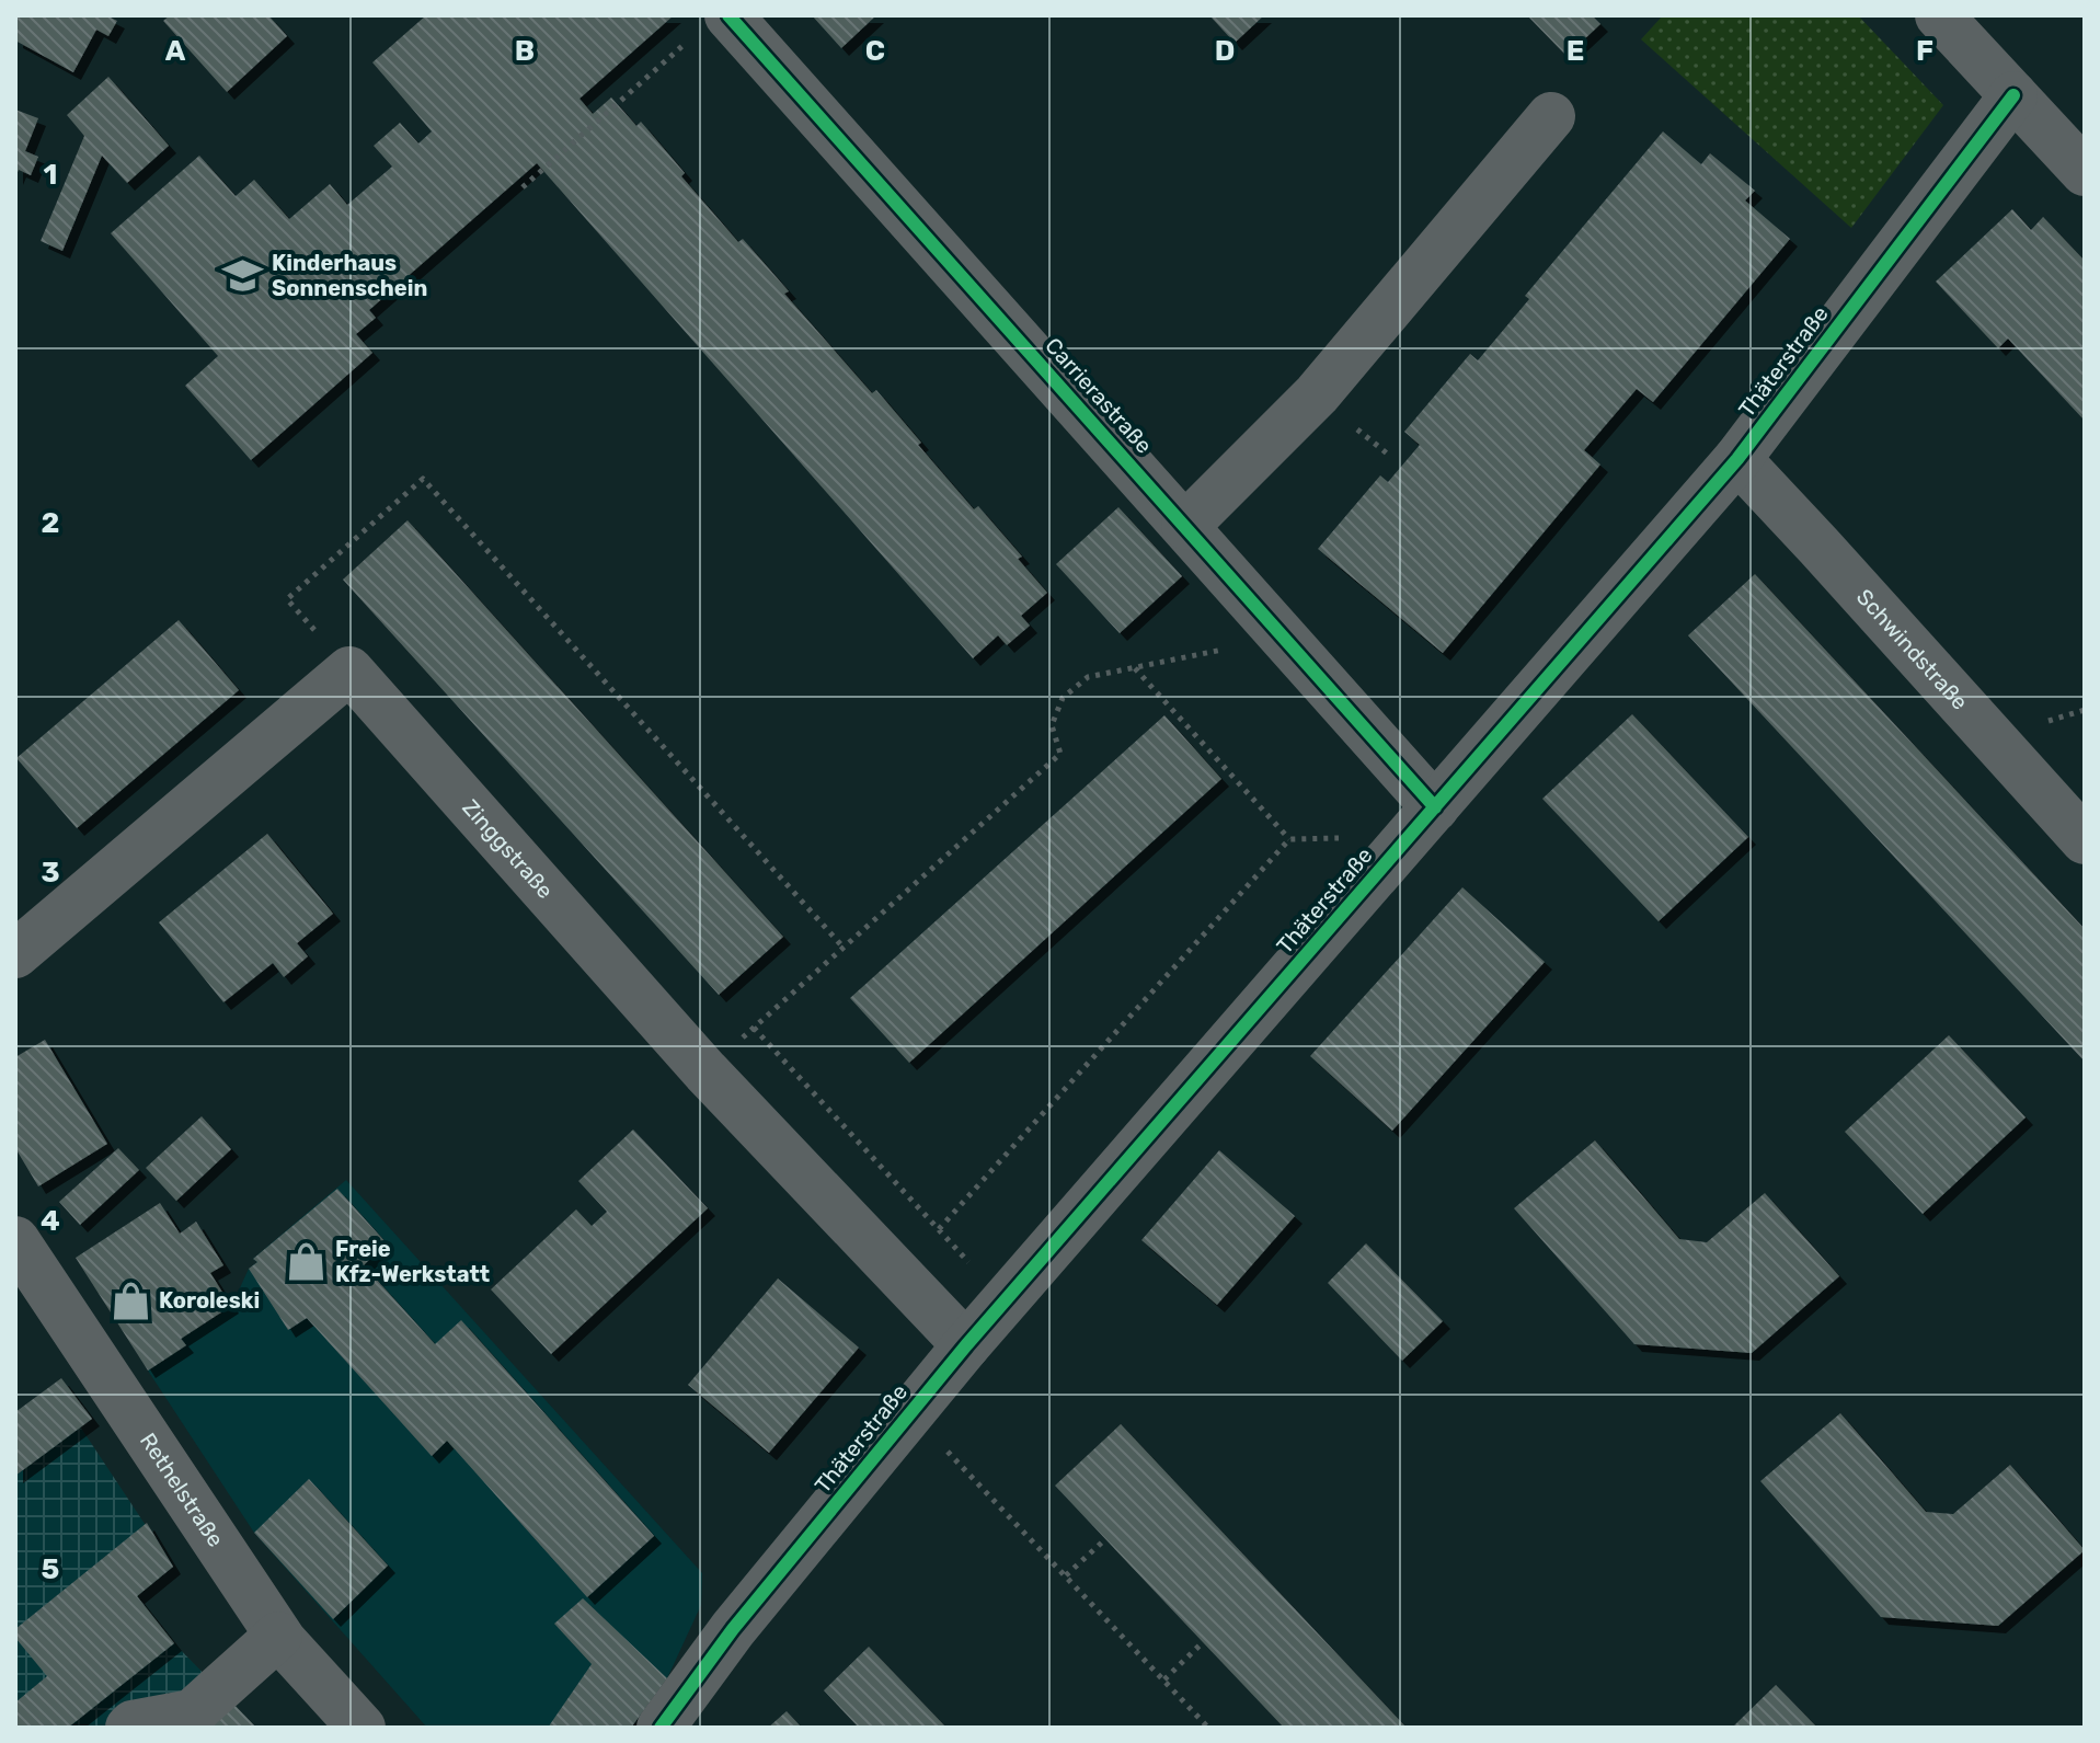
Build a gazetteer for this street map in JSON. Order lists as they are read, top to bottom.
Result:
{
  "streets": {
    "street": [
      "Thäterstraße",
      "Carrierastraße",
      "Schwindstraße",
      "Zinggstraße",
      "Rethelstraße"
    ]
  },
  "crossings": [
    ["Thäterstraße", "Carrierastraße"],
    ["Thäterstraße", "Schwindstraße"],
    ["Thäterstraße", "Zinggstraße"]
  ],
  "places": {
    "school or university": ["Kinderhaus Sonnenschein"],
    "shop": ["Freie Kfz-Werkstatt", "Koroleski"]
  },
  "grid": {
    "columns": [
      "A",
      "B",
      "C",
      "D",
      "E",
      "F"
    ],
    "rows": [
      "1",
      "2",
      "3",
      "4",
      "5"
    ]
  }
}
